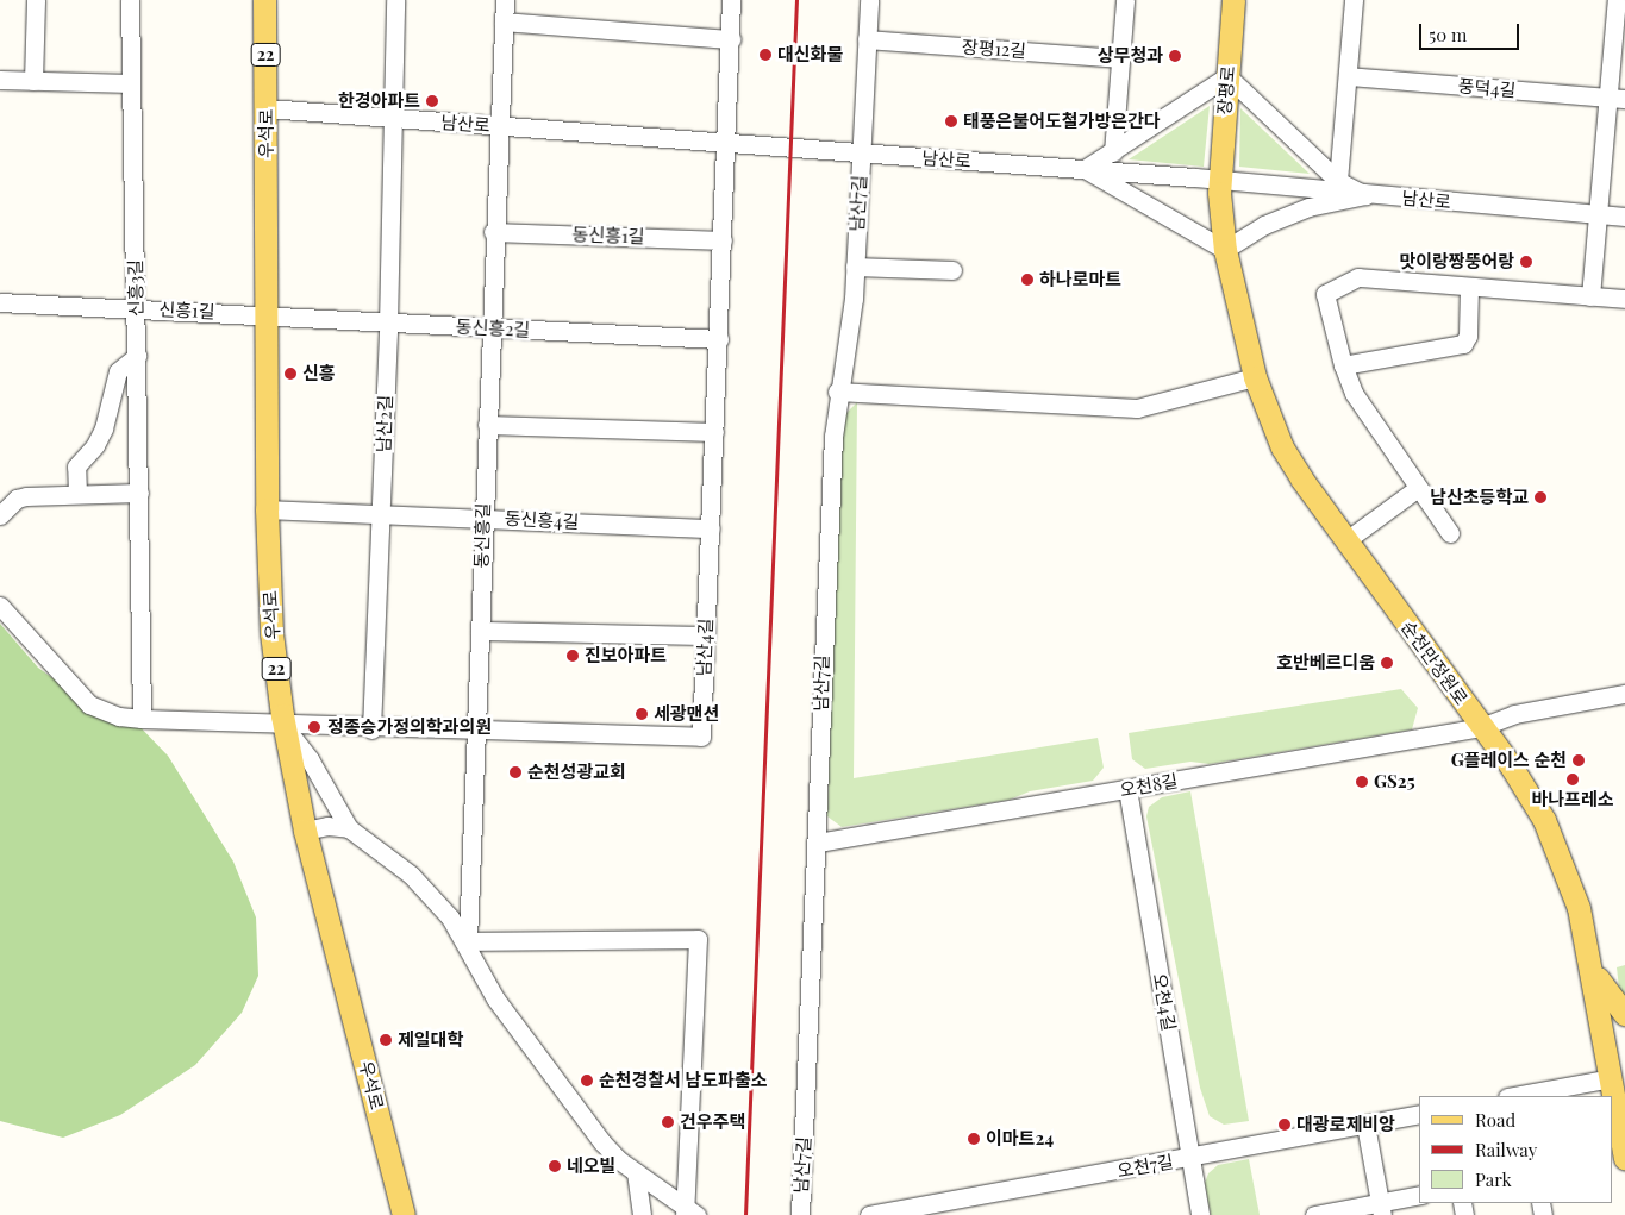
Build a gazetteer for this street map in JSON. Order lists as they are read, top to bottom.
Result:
{
  "streets": {
    "main road": [
      "22",
      "장평로",
      "우석로",
      "순천만정원로"
    ],
    "street": [
      "장평12길",
      "풍덕4길",
      "남산로",
      "남산7길",
      "동신흥1길",
      "신흥3길",
      "신흥1길",
      "동신흥2길",
      "남산2길",
      "동신흥4길",
      "동신흥길",
      "남산4길",
      "오천8길",
      "오천4길",
      "오천7길"
    ]
  },
  "crossings": [
    ["장평12길", "남산7길"],
    ["장평로", "남산로"],
    ["장평로", "순천만정원로"],
    ["남산로", "우석로"],
    ["남산로", "남산7길"],
    ["남산로", "남산2길"],
    ["남산로", "동신흥길"],
    ["남산로", "남산4길"],
    ["남산로", "순천만정원로"],
    ["우석로", "신흥1길"],
    ["우석로", "동신흥2길"],
    ["우석로", "동신흥4길"],
    ["우석로", "남산4길"],
    ["남산7길", "오천8길"],
    ["동신흥1길", "동신흥길"],
    ["동신흥1길", "남산4길"],
    ["신흥3길", "신흥1길"],
    ["신흥1길", "동신흥2길"],
    ["동신흥2길", "남산2길"],
    ["동신흥2길", "동신흥길"],
    ["동신흥2길", "남산4길"],
    ["남산2길", "동신흥4길"],
    ["남산2길", "남산4길"],
    ["동신흥4길", "동신흥길"],
    ["동신흥4길", "남산4길"],
    ["동신흥길", "남산4길"],
    ["순천만정원로", "오천8길"],
    ["오천8길", "오천4길"],
    ["오천4길", "오천7길"]
  ],
  "places": [
    "대신화물",
    "상무청과",
    "한경아파트",
    "태풍은불어도철가방은간다",
    "맛이랑짱뚱어랑",
    "하나로마트",
    "신흥",
    "남산초등학교",
    "진보아파트",
    "호반베르디움",
    "세광맨션",
    "정종승가정의학과의원",
    "G플레이스 순천",
    "순천성광교회",
    "바나프레소",
    "GS25",
    "제일대학",
    "순천경찰서 남도파출소",
    "건우주택",
    "대광로제비앙",
    "이마트24",
    "네오빌"
  ],
  "legend": ["Road", "Railway", "Park"],
  "scale_bar": "50 m"
}
